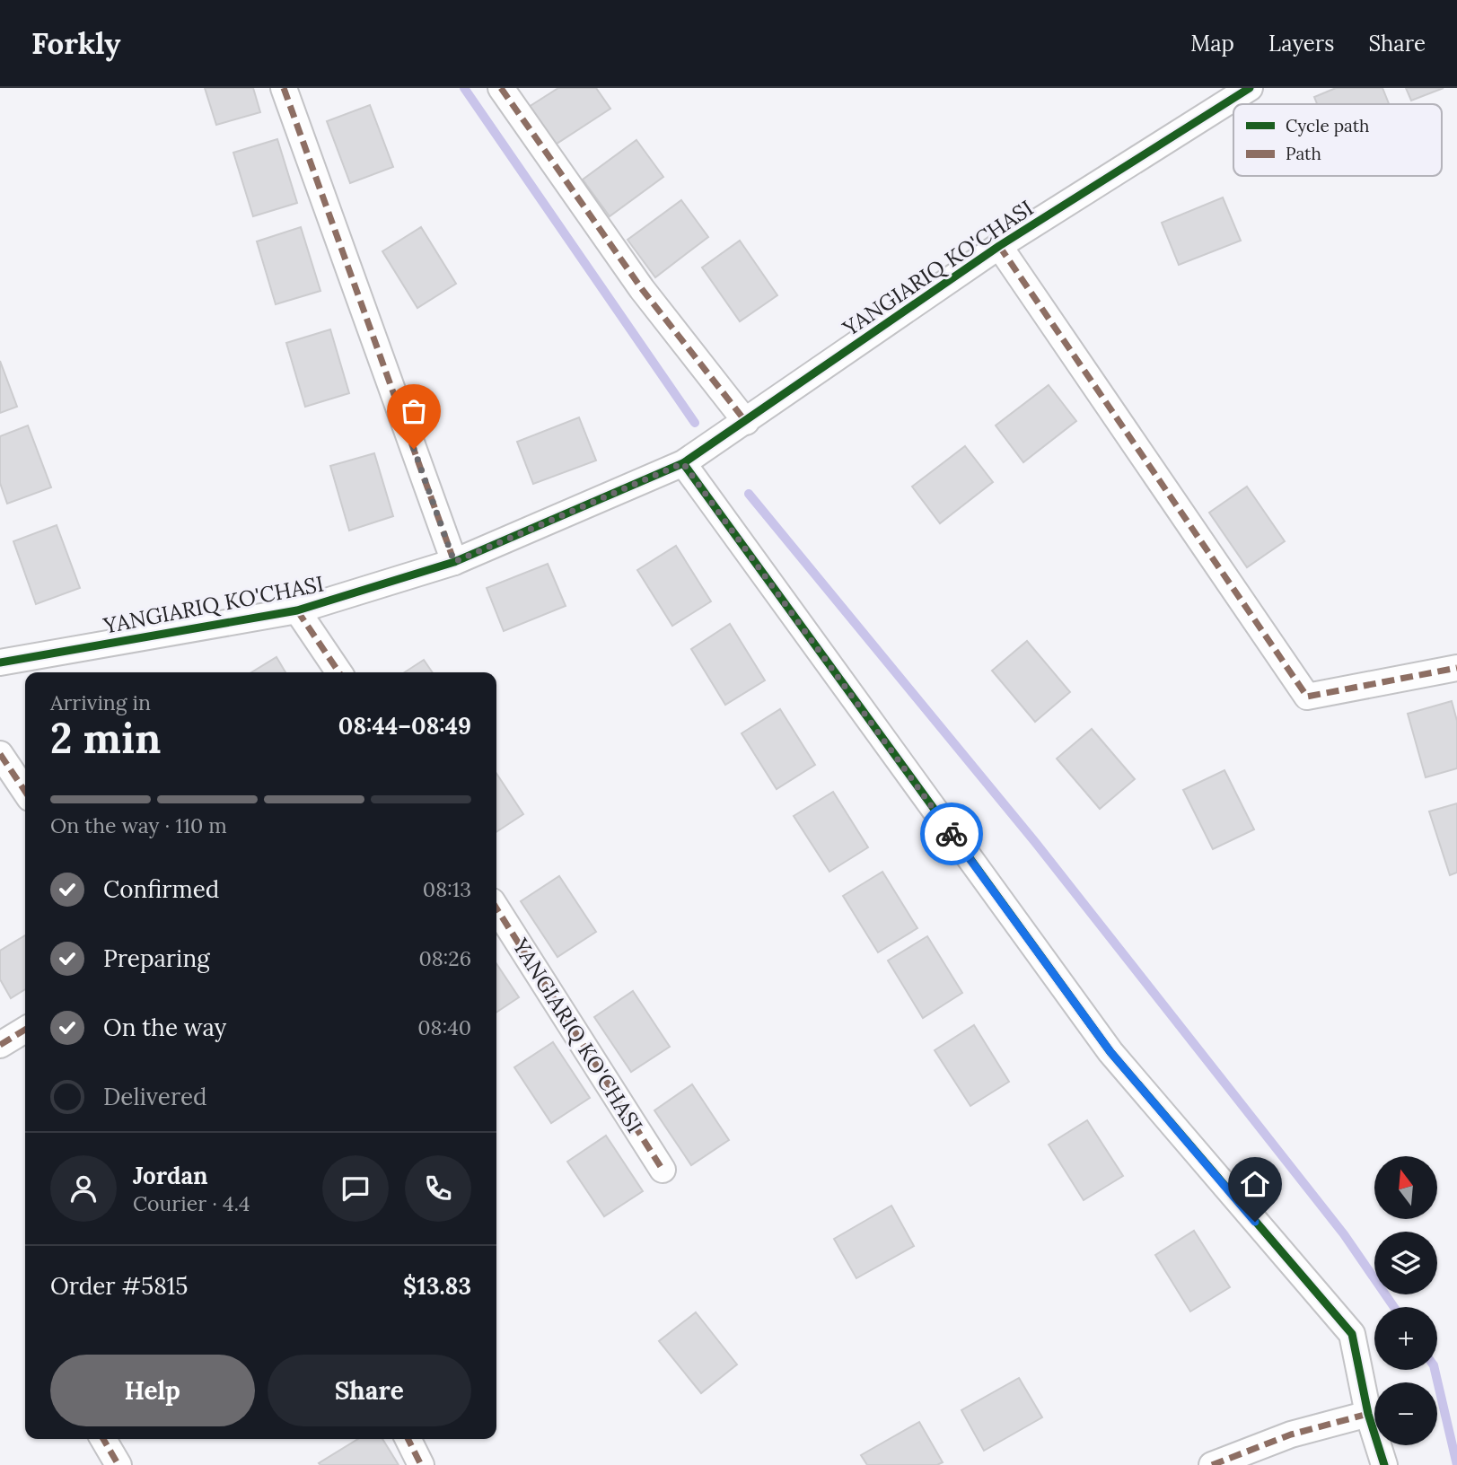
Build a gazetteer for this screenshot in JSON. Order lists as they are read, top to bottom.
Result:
{
  "streets": {
    "street": ["YANGIARIQ KO'CHASI"]
  },
  "legend": ["Cycle path", "Path"],
  "north": "top",
  "page": {
    "header": "Forkly",
    "nav": ["Map", "Layers", "Share"],
    "heading": ["2 min", "Arriving in", "08:44–08:49"],
    "panel": [
      "Jordan",
      "Courier · 4.4",
      "Order #5815",
      "$13.83"
    ],
    "bar": "On the way · 110 m",
    "list": [
      ["Confirmed", "08:13"],
      ["Preparing", "08:26"],
      ["On the way", "08:40"],
      "Delivered"
    ],
    "map_buttons": ["+", "−"],
    "buttons": ["Help", "Share"]
  }
}
